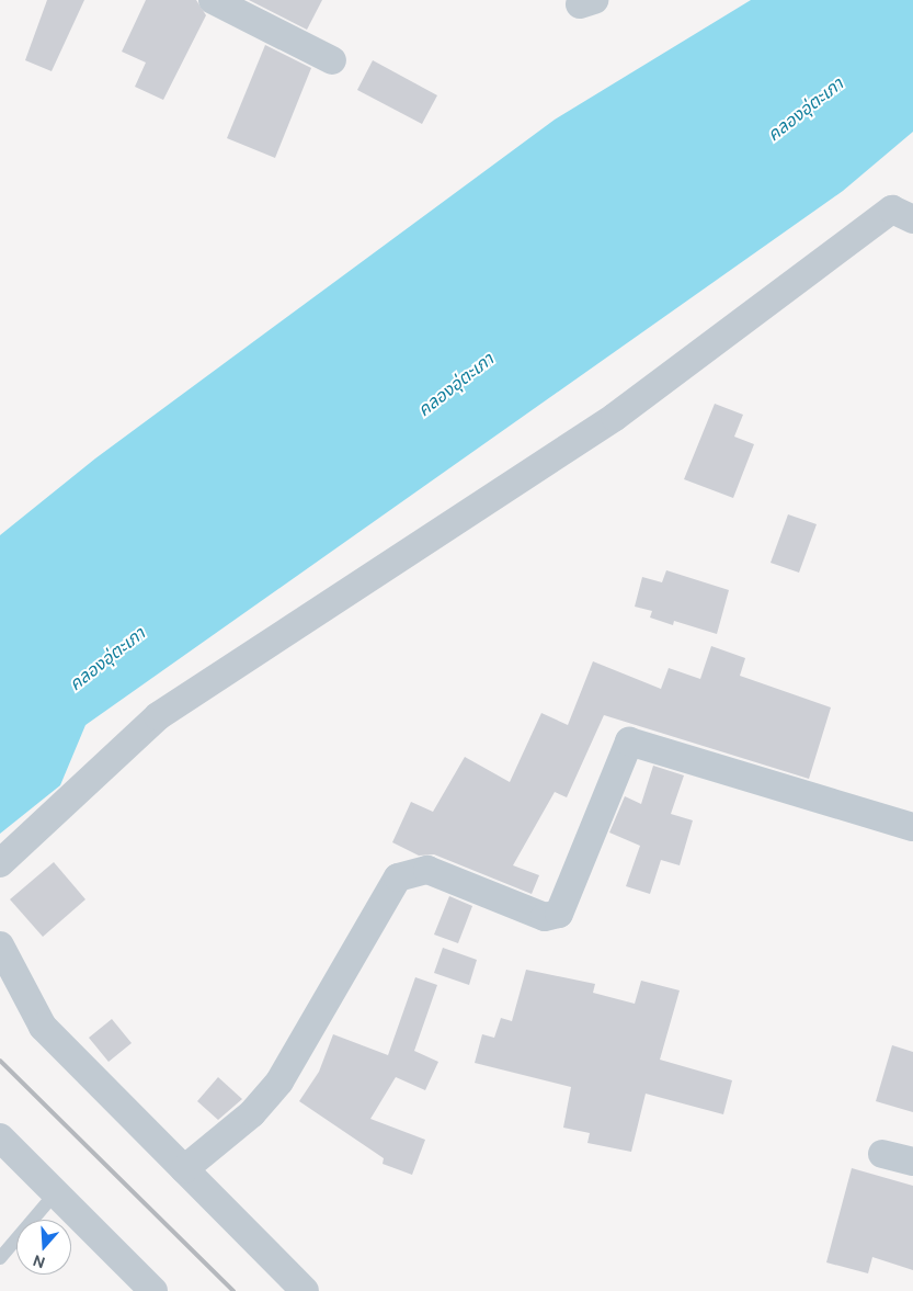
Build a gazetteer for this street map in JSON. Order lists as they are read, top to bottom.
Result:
{
  "water": ["คลองอุ่ตะเภา"],
  "north": "bottom"
}
